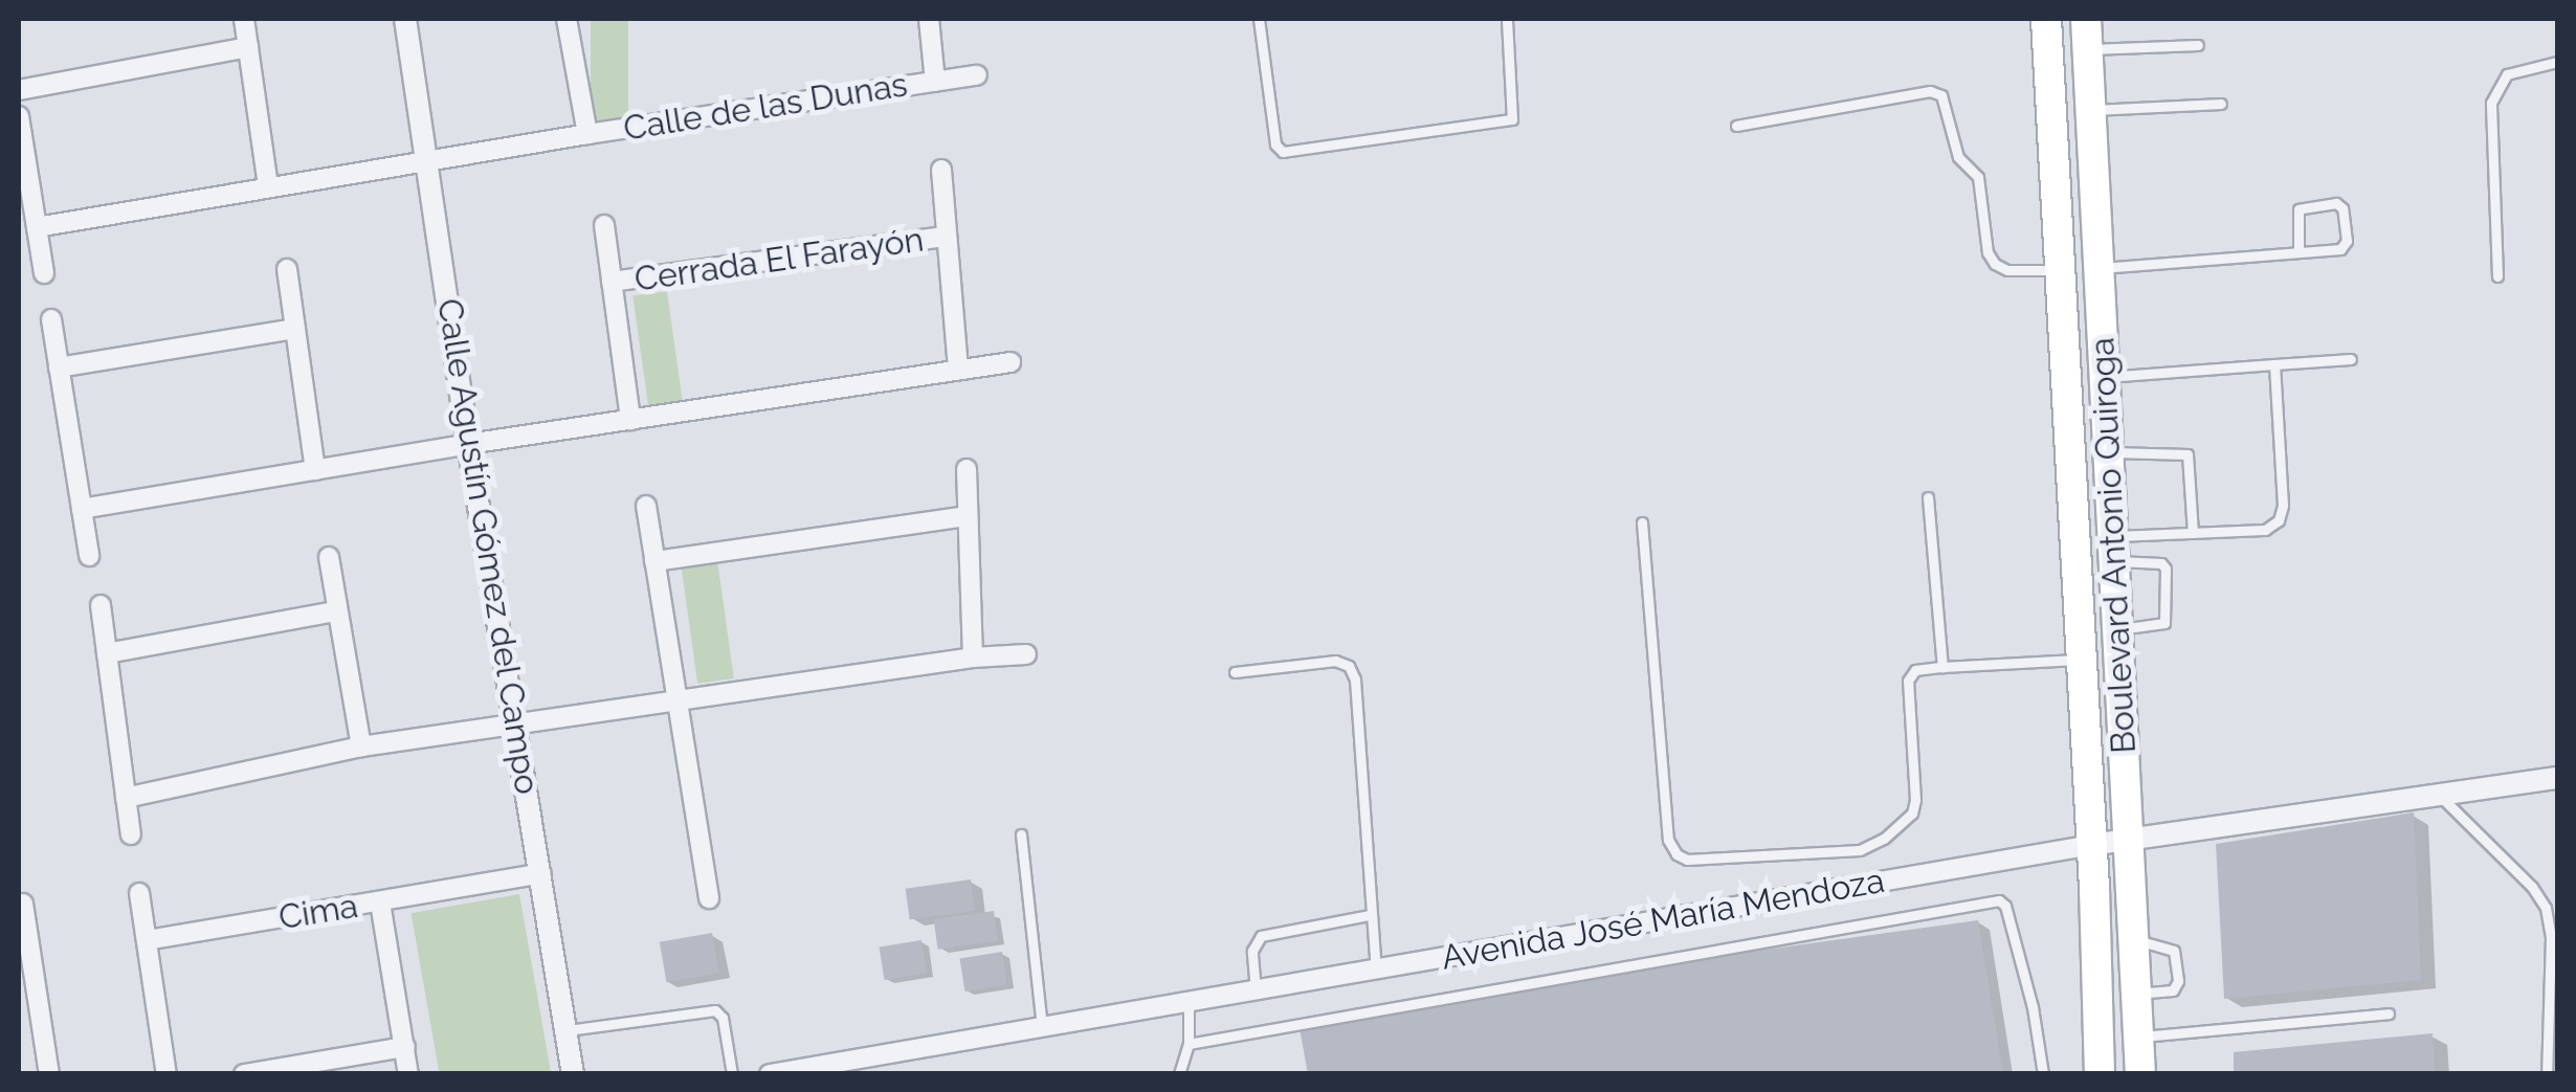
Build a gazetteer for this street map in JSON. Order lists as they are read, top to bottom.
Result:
{
  "streets": {
    "main road": ["Boulevard Antonio Quiroga"],
    "street": [
      "Calle de las Dunas",
      "Cerrada El Farayón",
      "Calle Agustín Gómez del Campo",
      "Cima",
      "Avenida José María Mendoza"
    ]
  },
  "crossings": [
    ["Boulevard Antonio Quiroga", "Avenida José María Mendoza"]
  ]
}
